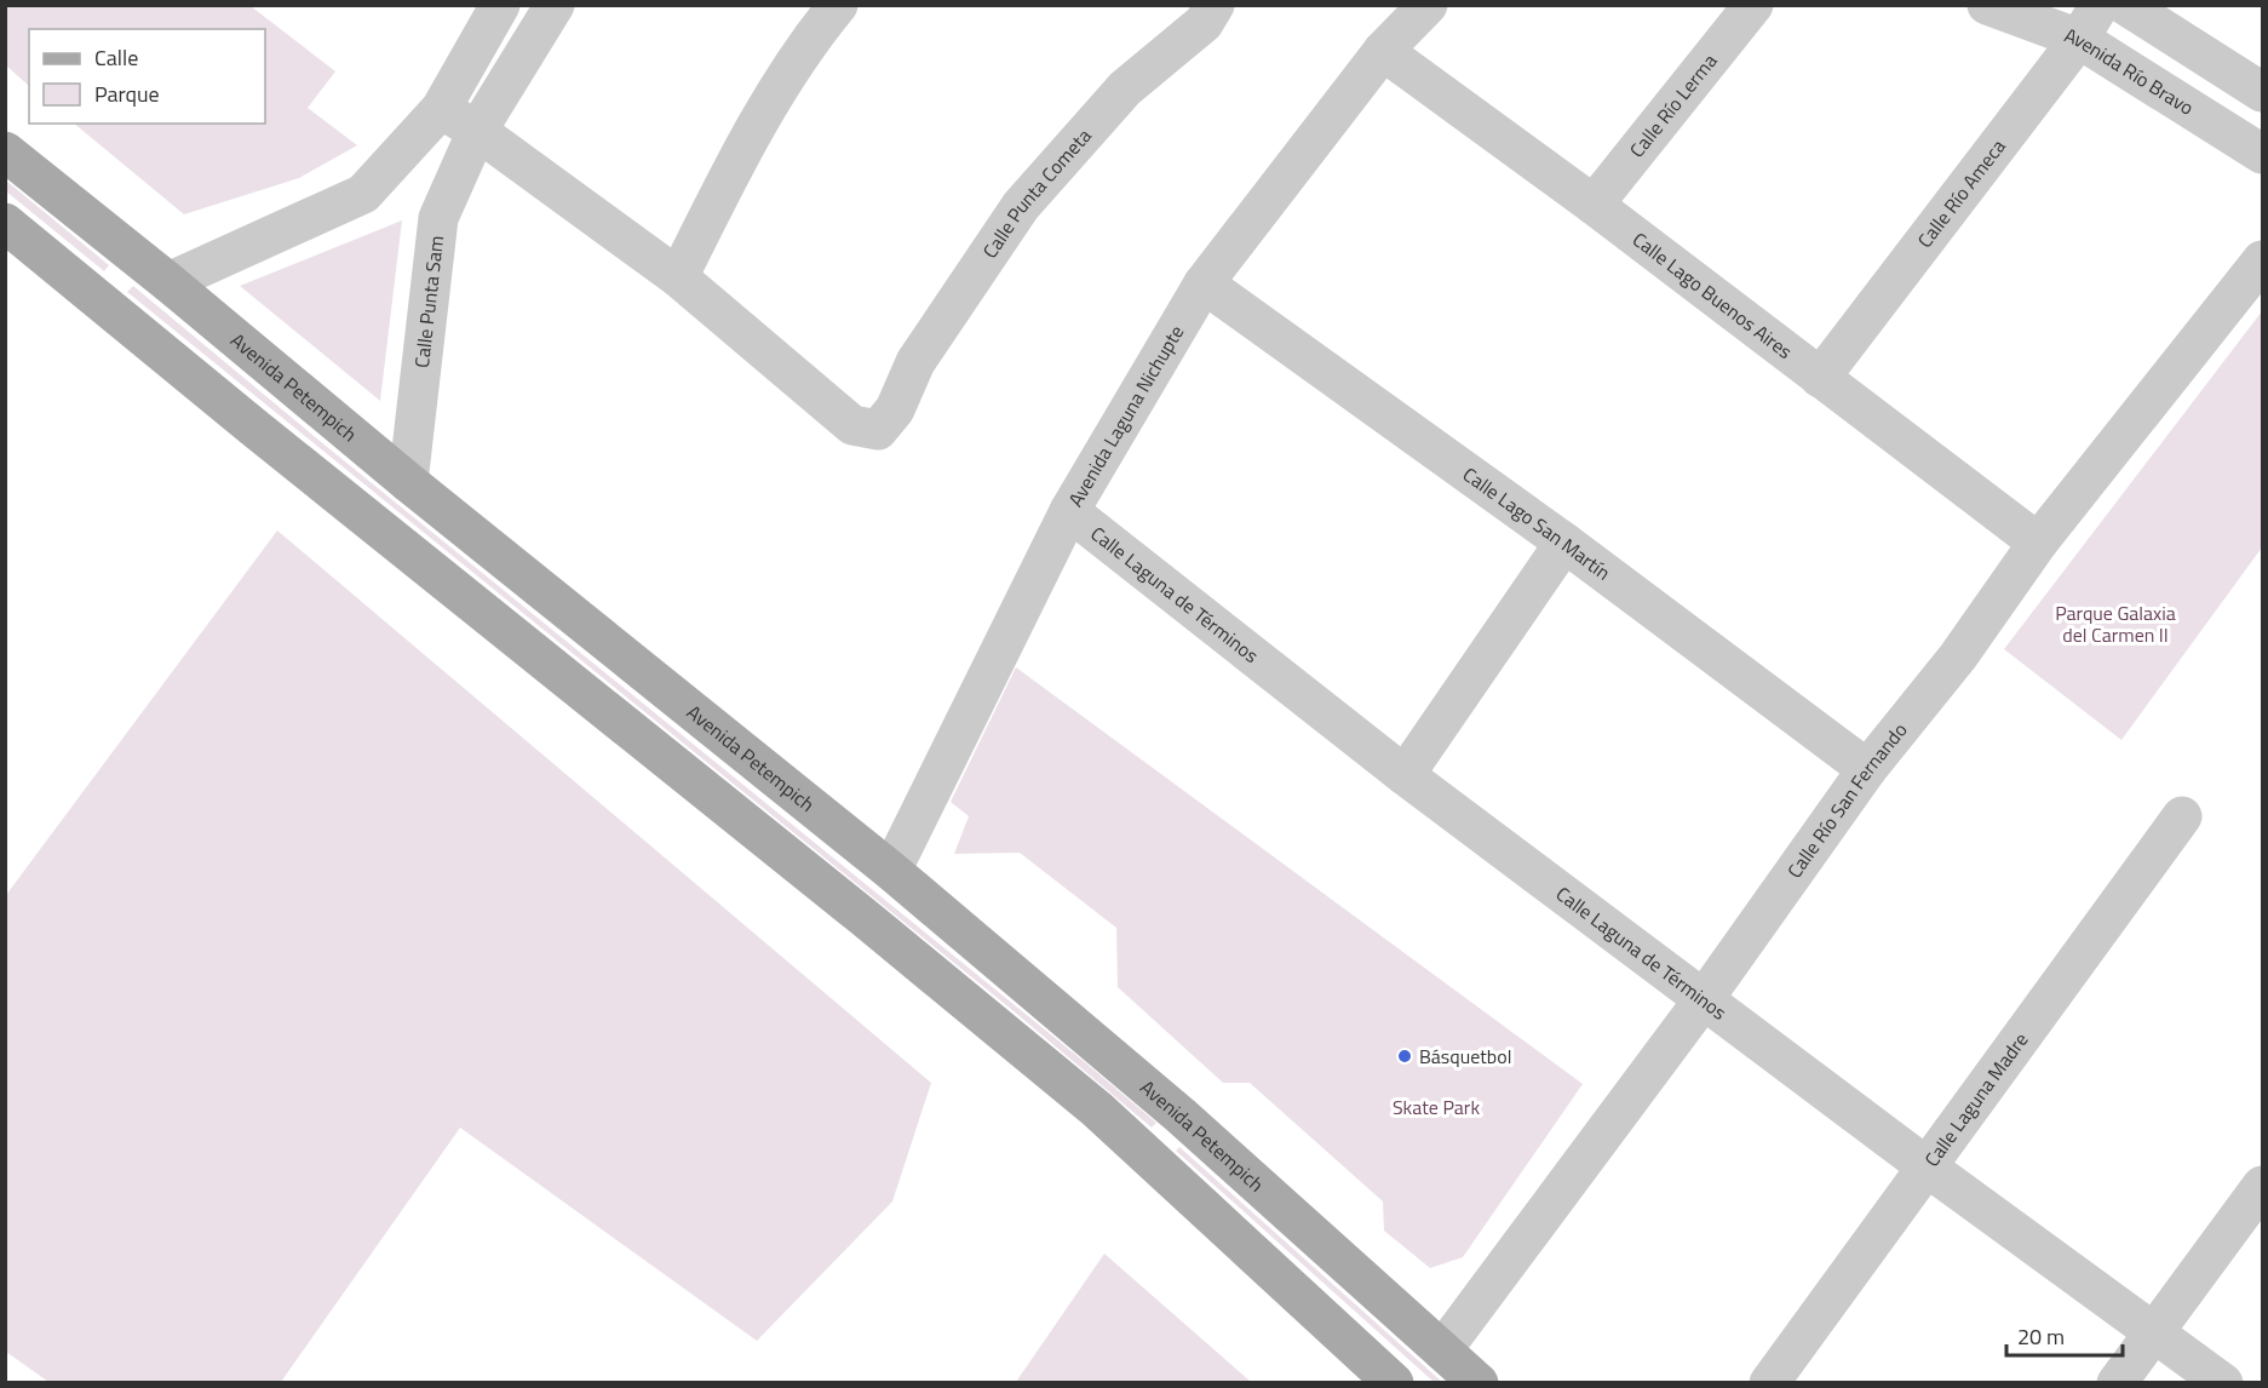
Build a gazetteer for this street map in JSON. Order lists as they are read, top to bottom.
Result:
{
  "streets": {
    "main road": ["Avenida Petempich"],
    "street": [
      "Avenida Río Bravo",
      "Calle Río Lerma",
      "Calle Río Ameca",
      "Calle Punta Cometa",
      "Calle Lago Buenos Aires",
      "Calle Punta Sam",
      "Avenida Laguna Nichupte",
      "Calle Lago San Martín",
      "Calle Laguna de Términos",
      "Calle Río San Fernando",
      "Calle Laguna Madre"
    ]
  },
  "crossings": [
    ["Avenida Río Bravo", "Calle Río Ameca"],
    ["Calle Río Lerma", "Calle Lago Buenos Aires"],
    ["Calle Río Ameca", "Calle Lago Buenos Aires"],
    ["Calle Lago Buenos Aires", "Avenida Laguna Nichupte"],
    ["Calle Lago Buenos Aires", "Calle Río San Fernando"],
    ["Calle Punta Sam", "Avenida Petempich"],
    ["Avenida Petempich", "Avenida Laguna Nichupte"],
    ["Avenida Petempich", "Calle Río San Fernando"],
    ["Avenida Laguna Nichupte", "Calle Lago San Martín"],
    ["Avenida Laguna Nichupte", "Calle Laguna de Términos"],
    ["Calle Lago San Martín", "Calle Río San Fernando"],
    ["Calle Laguna de Términos", "Calle Río San Fernando"],
    ["Calle Laguna de Términos", "Calle Laguna Madre"]
  ],
  "parks": ["Parque Galaxia del Carmen II", "Skate Park"],
  "places": ["Básquetbol"],
  "legend": ["Calle", "Parque"],
  "scale_bar": "20 m"
}
